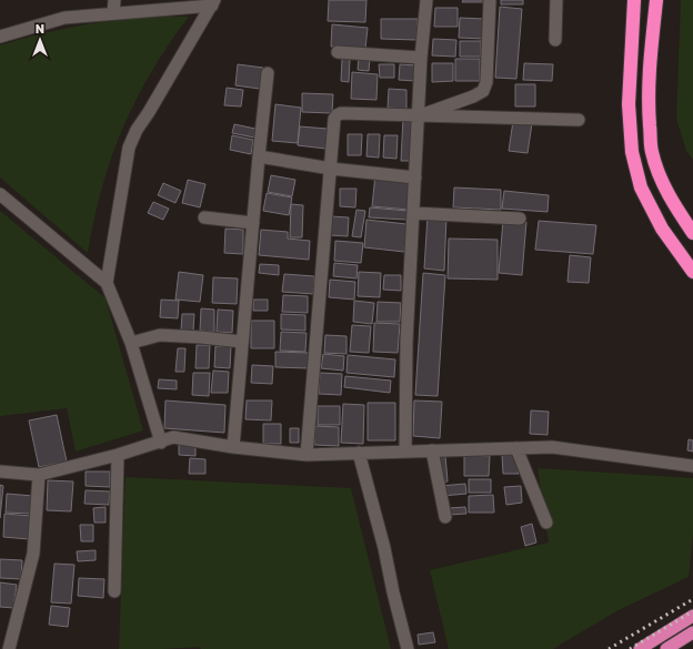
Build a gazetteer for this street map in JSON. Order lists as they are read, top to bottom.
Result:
{
  "north": "top"
}
